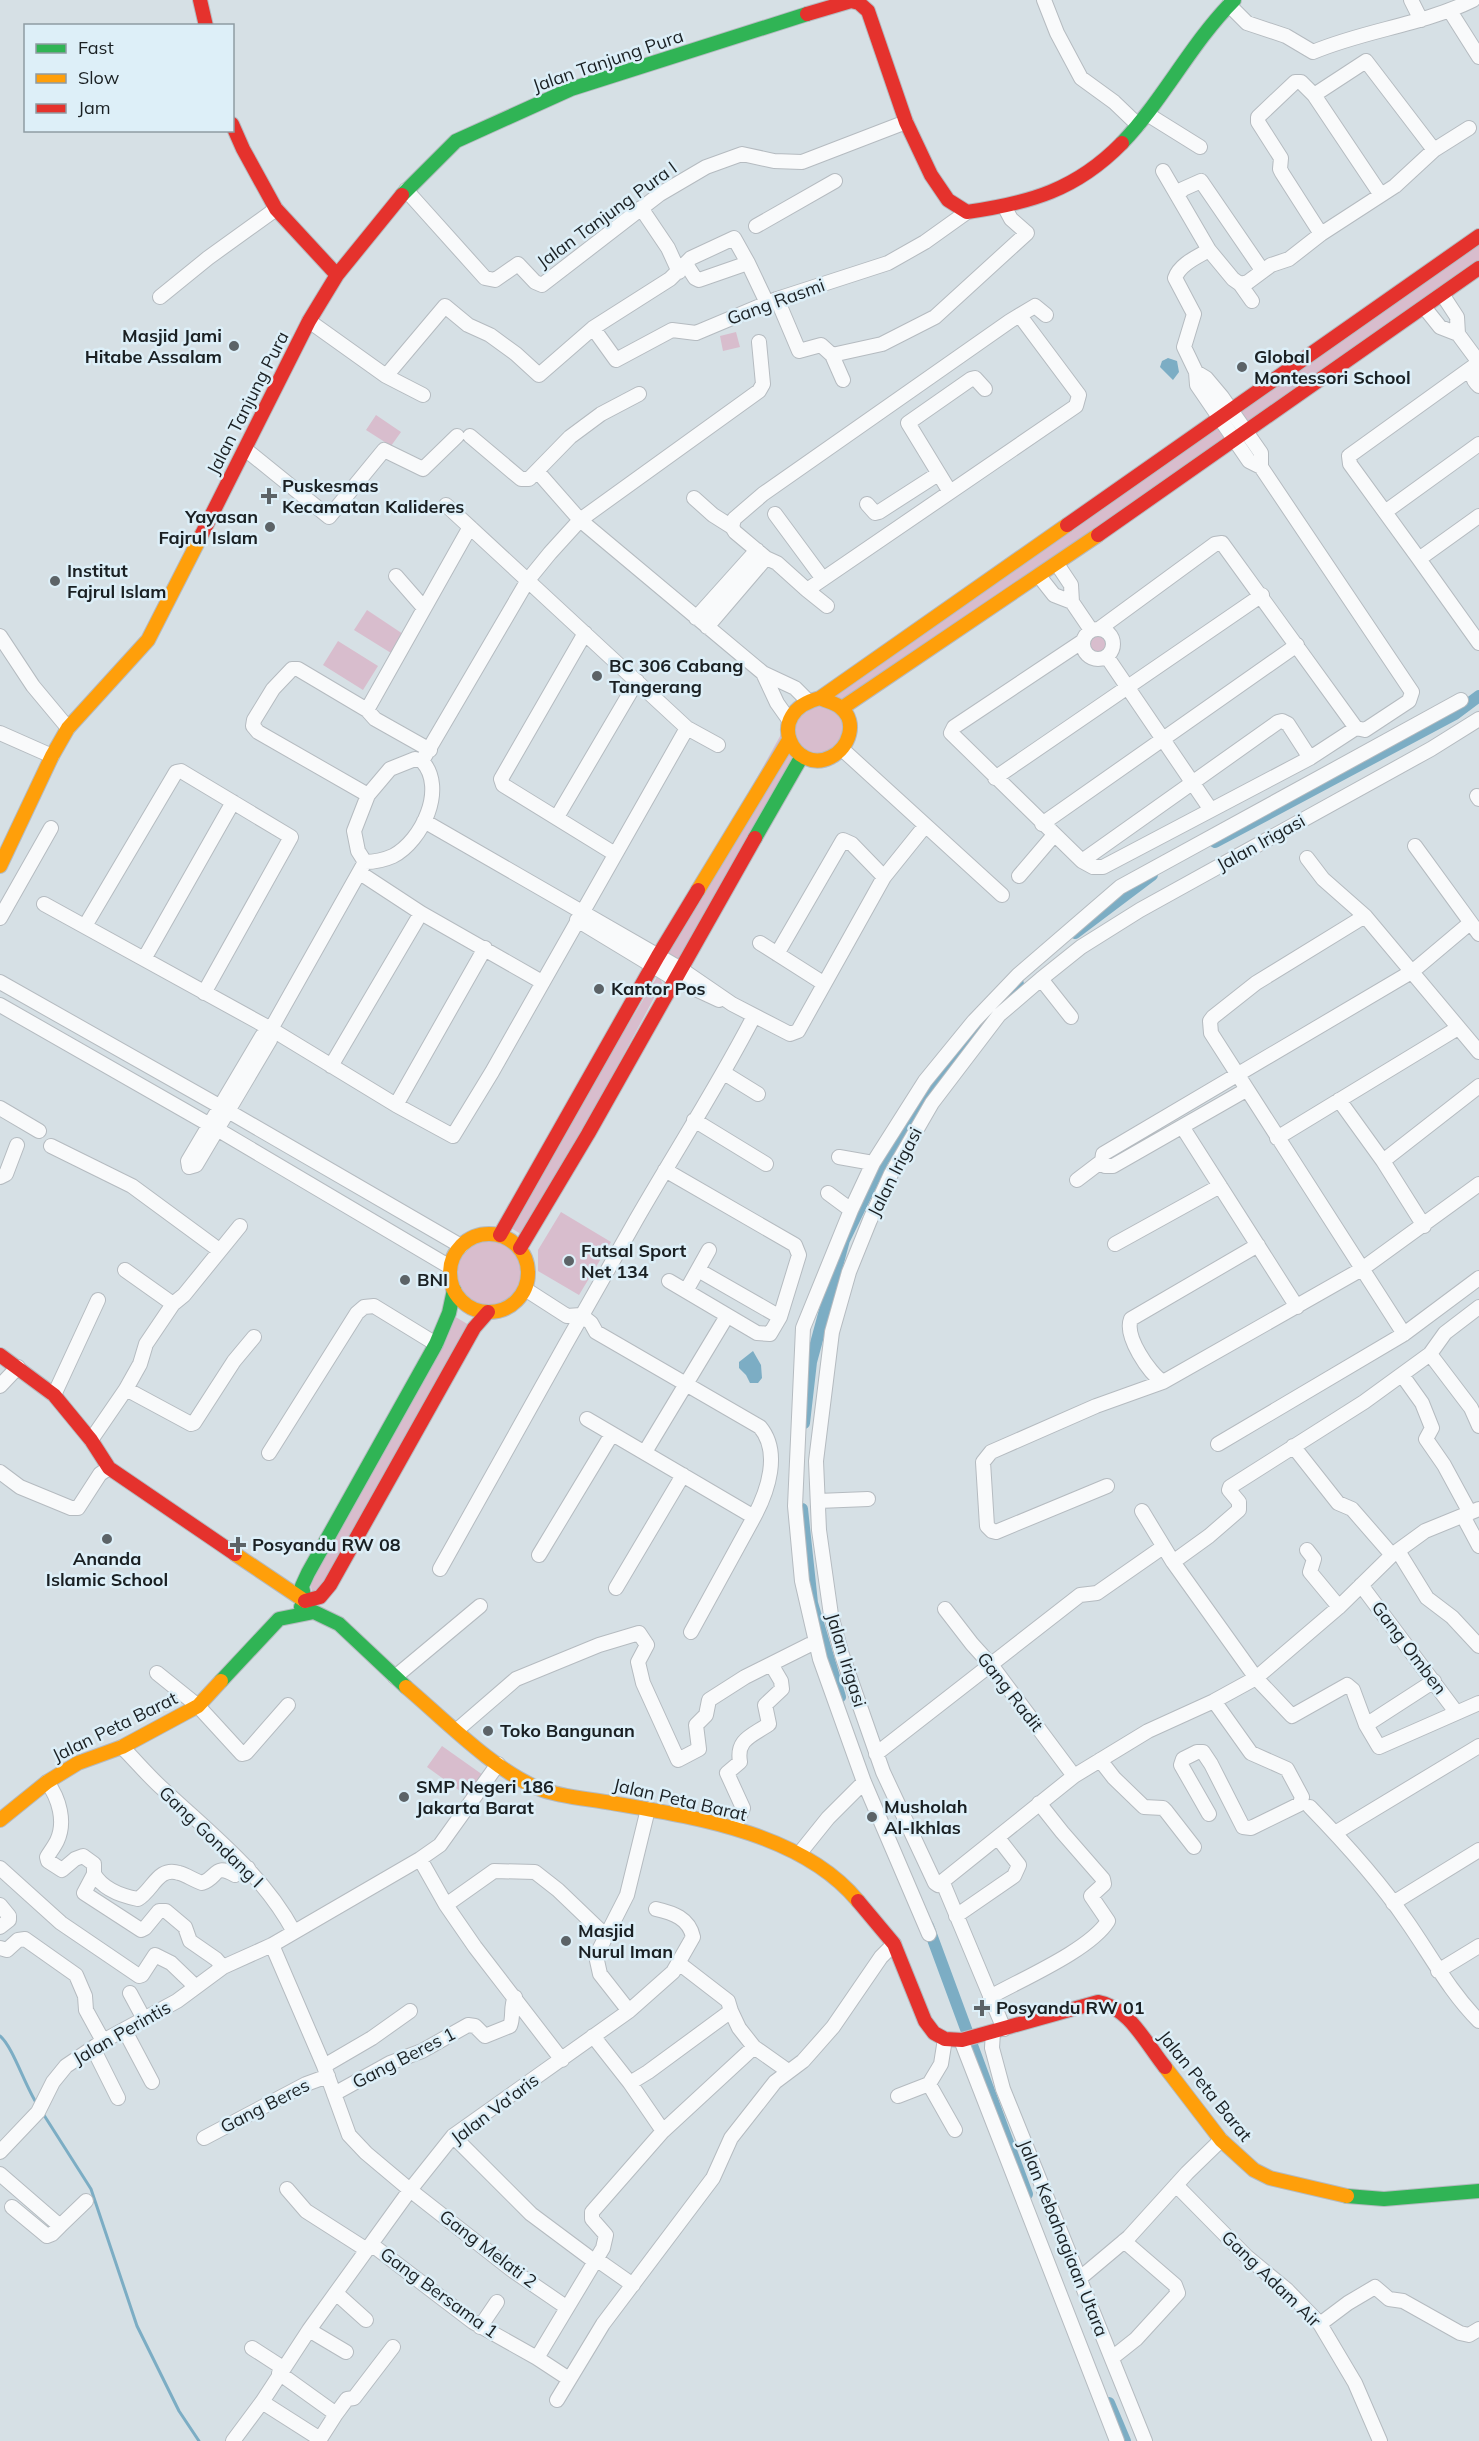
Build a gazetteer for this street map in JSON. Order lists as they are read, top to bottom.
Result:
{
  "streets": {
    "street": [
      "Jalan Tanjung Pura",
      "Jalan Tanjung Pura I",
      "Gang Rasmi",
      "Jalan Irigasi",
      "Gang Omben",
      "Gang Radit",
      "Jalan Peta Barat",
      "Gang Gondang I",
      "Jalan Perintis",
      "Gang Beres 1",
      "Gang Beres",
      "Jalan Va'aris",
      "Jalan Kebahagiaan Utara",
      "Gang Melati 2",
      "Gang Adam Air",
      "Gang Bersama 1"
    ]
  },
  "crossings": [
    ["Jalan Tanjung Pura", "Jalan Tanjung Pura I"],
    ["Jalan Tanjung Pura", "Gang Rasmi"],
    ["Jalan Irigasi", "Jalan Kebahagiaan Utara"],
    ["Jalan Peta Barat", "Gang Gondang I"],
    ["Jalan Peta Barat", "Jalan Perintis"],
    ["Jalan Peta Barat", "Jalan Kebahagiaan Utara"],
    ["Gang Gondang I", "Jalan Perintis"],
    ["Jalan Va'aris", "Gang Melati 2"],
    ["Jalan Va'aris", "Gang Bersama 1"]
  ],
  "places": {
    "other": [
      "Masjid Jami Hitabe Assalam",
      "Global Montessori School",
      "Yayasan Fajrul Islam",
      "Institut Fajrul Islam",
      "BC 306 Cabang Tangerang",
      "Kantor Pos",
      "Futsal Sport Net 134",
      "BNI",
      "Ananda Islamic School",
      "Toko Bangunan",
      "SMP Negeri 186 Jakarta Barat",
      "Musholah Al-Ikhlas",
      "Masjid Nurul Iman"
    ],
    "health": ["Puskesmas Kecamatan Kalideres", "Posyandu RW 08", "Posyandu RW 01"]
  },
  "legend": ["Fast", "Slow", "Jam"]
}
